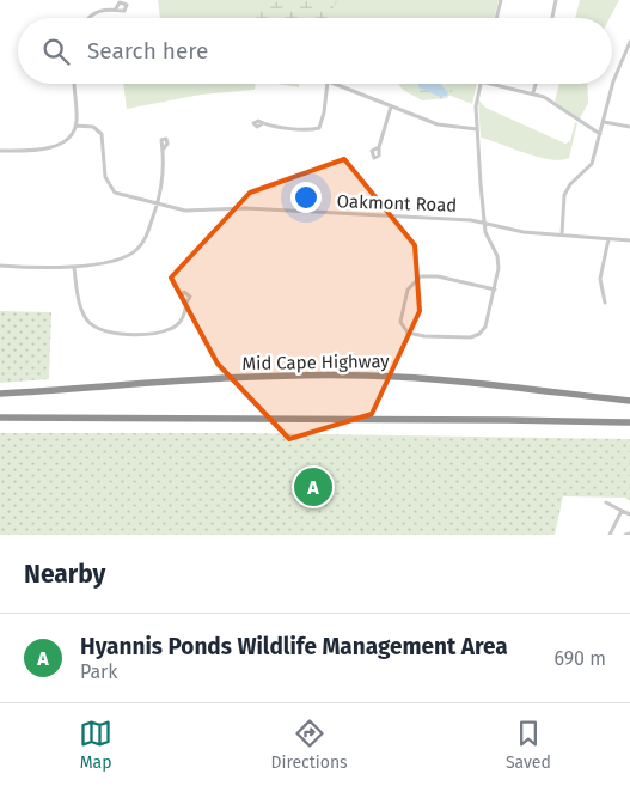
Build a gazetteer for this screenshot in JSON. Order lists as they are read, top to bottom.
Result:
{
  "streets": {
    "highway": ["Mid Cape Highway"],
    "street": ["Oakmont Road"]
  },
  "page": {
    "search": "Search here",
    "pins": "A",
    "heading": "Nearby",
    "list": [
      {
        "mark": "A",
        "name": "Hyannis Ponds Wildlife Management Area",
        "note": "Park",
        "value": "690 m"
      }
    ],
    "nav": ["Map", "Directions", "Saved"]
  }
}
